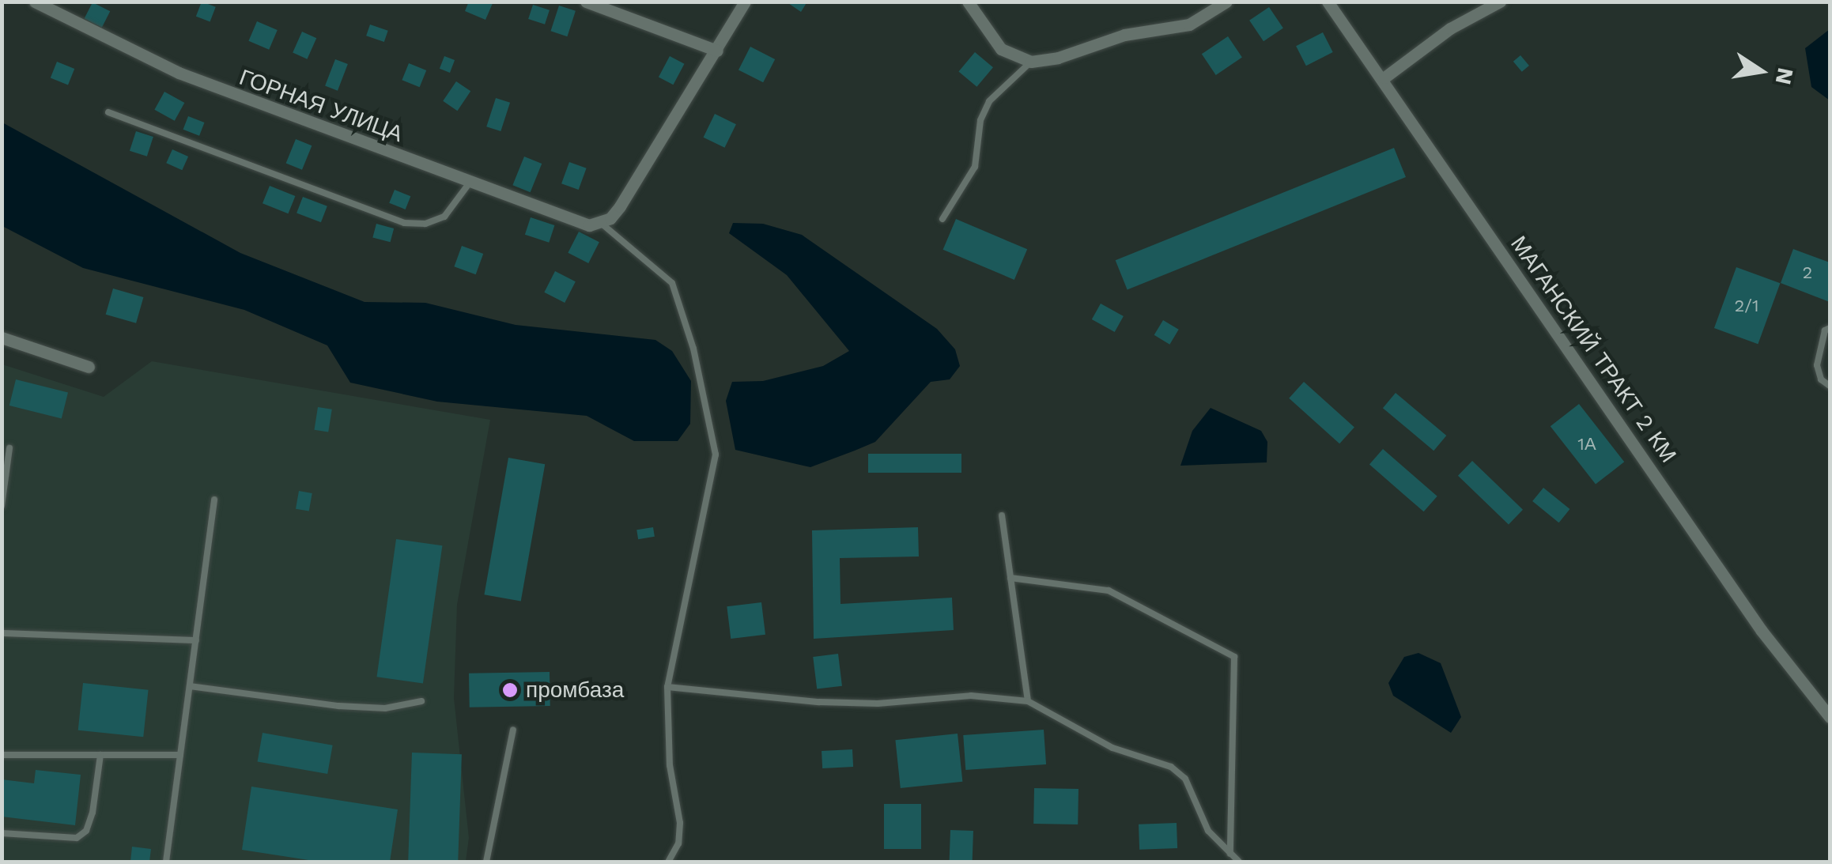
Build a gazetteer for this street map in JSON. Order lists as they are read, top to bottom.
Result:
{
  "streets": {
    "street": ["ГОРНАЯ УЛИЦА", "МАГАНСКИЙ ТРАКТ 2 КМ"]
  },
  "places": ["промбаза"],
  "house_numbers": ["2", "2/1", "1А"],
  "north": "right"
}
